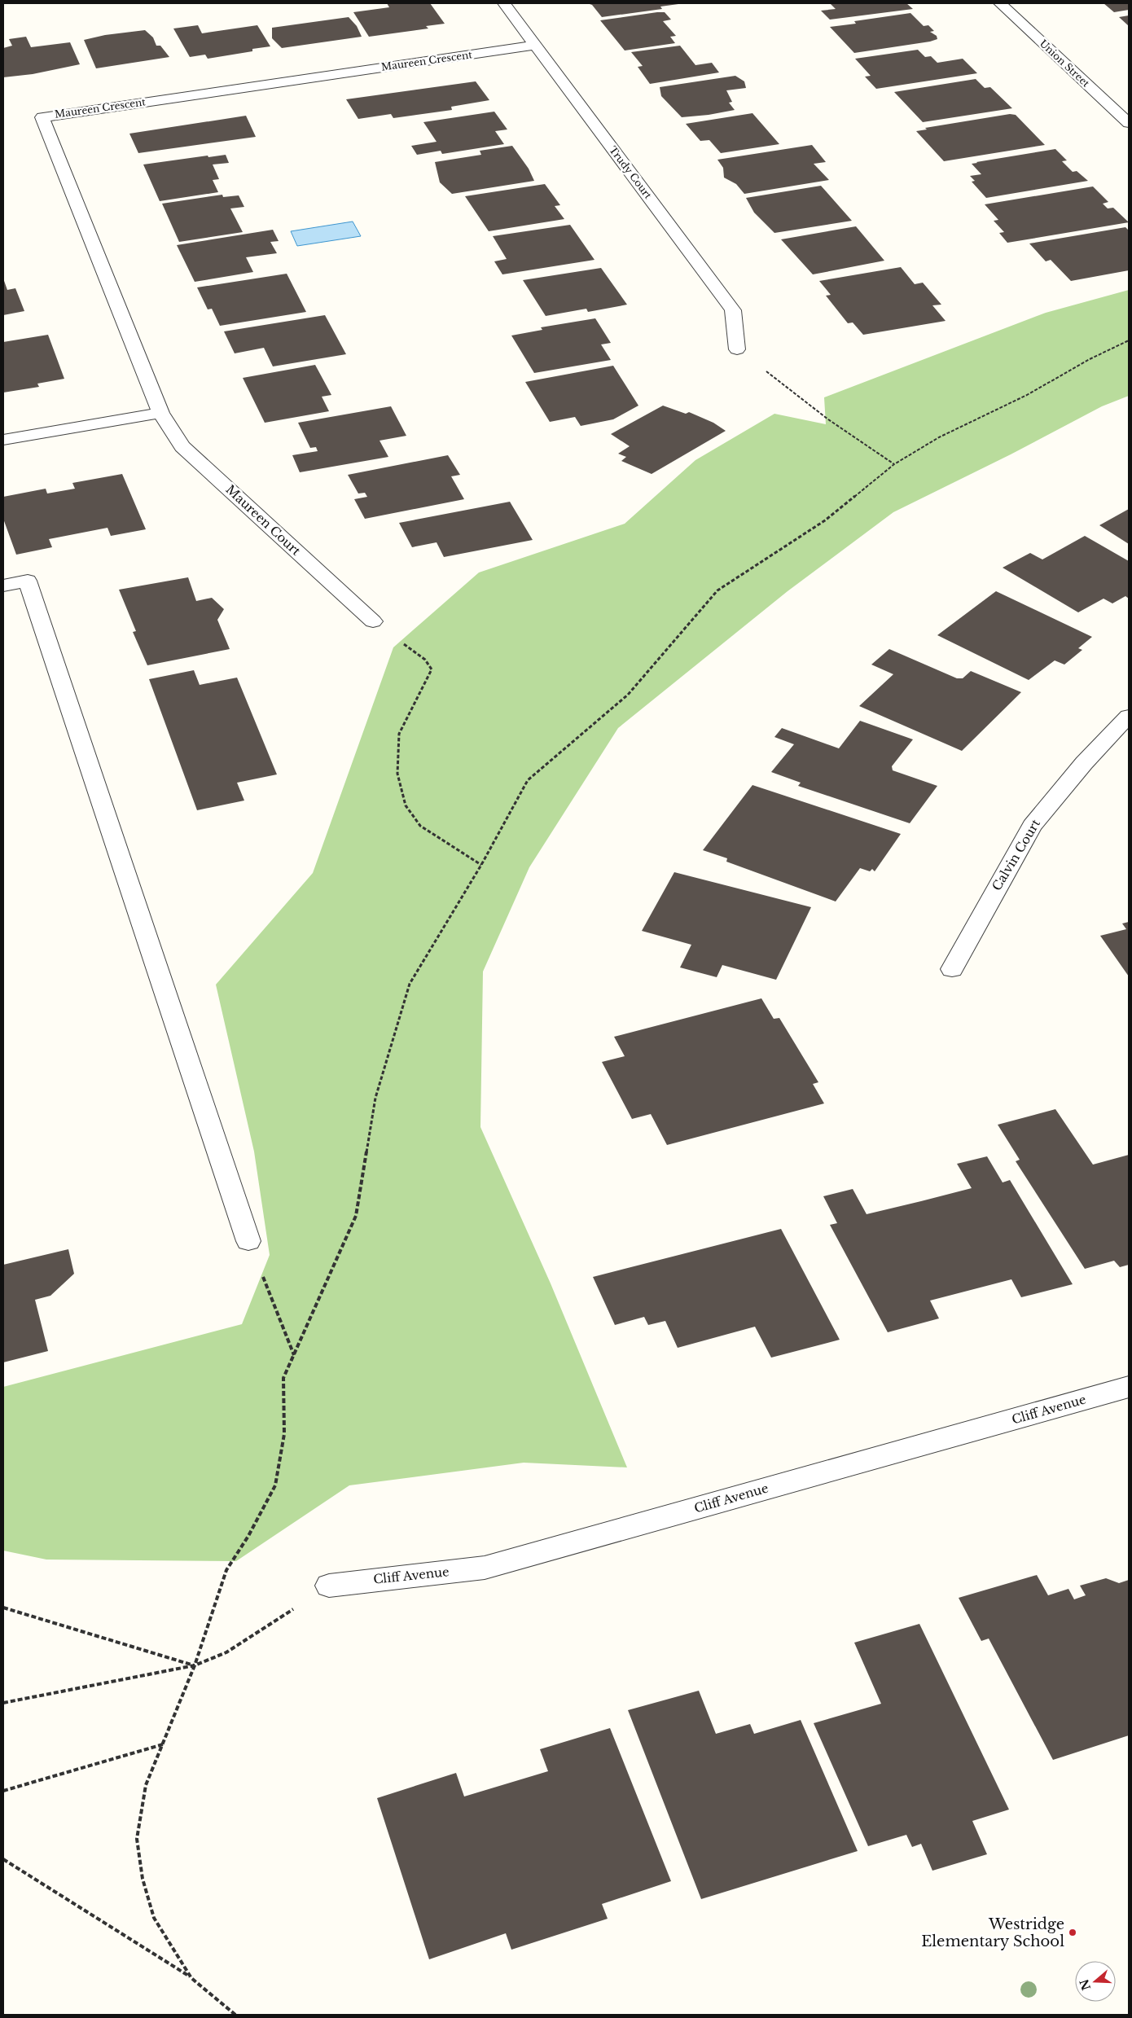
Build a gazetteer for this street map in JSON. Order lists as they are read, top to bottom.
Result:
{
  "streets": {
    "street": [
      "Maureen Crescent",
      "Union Street",
      "Trudy Court",
      "Maureen Court",
      "Calvin Court",
      "Cliff Avenue"
    ]
  },
  "crossings": [
    ["Maureen Crescent", "Trudy Court"],
    ["Maureen Crescent", "Maureen Court"]
  ],
  "places": ["Westridge Elementary School"],
  "north": "left"
}
